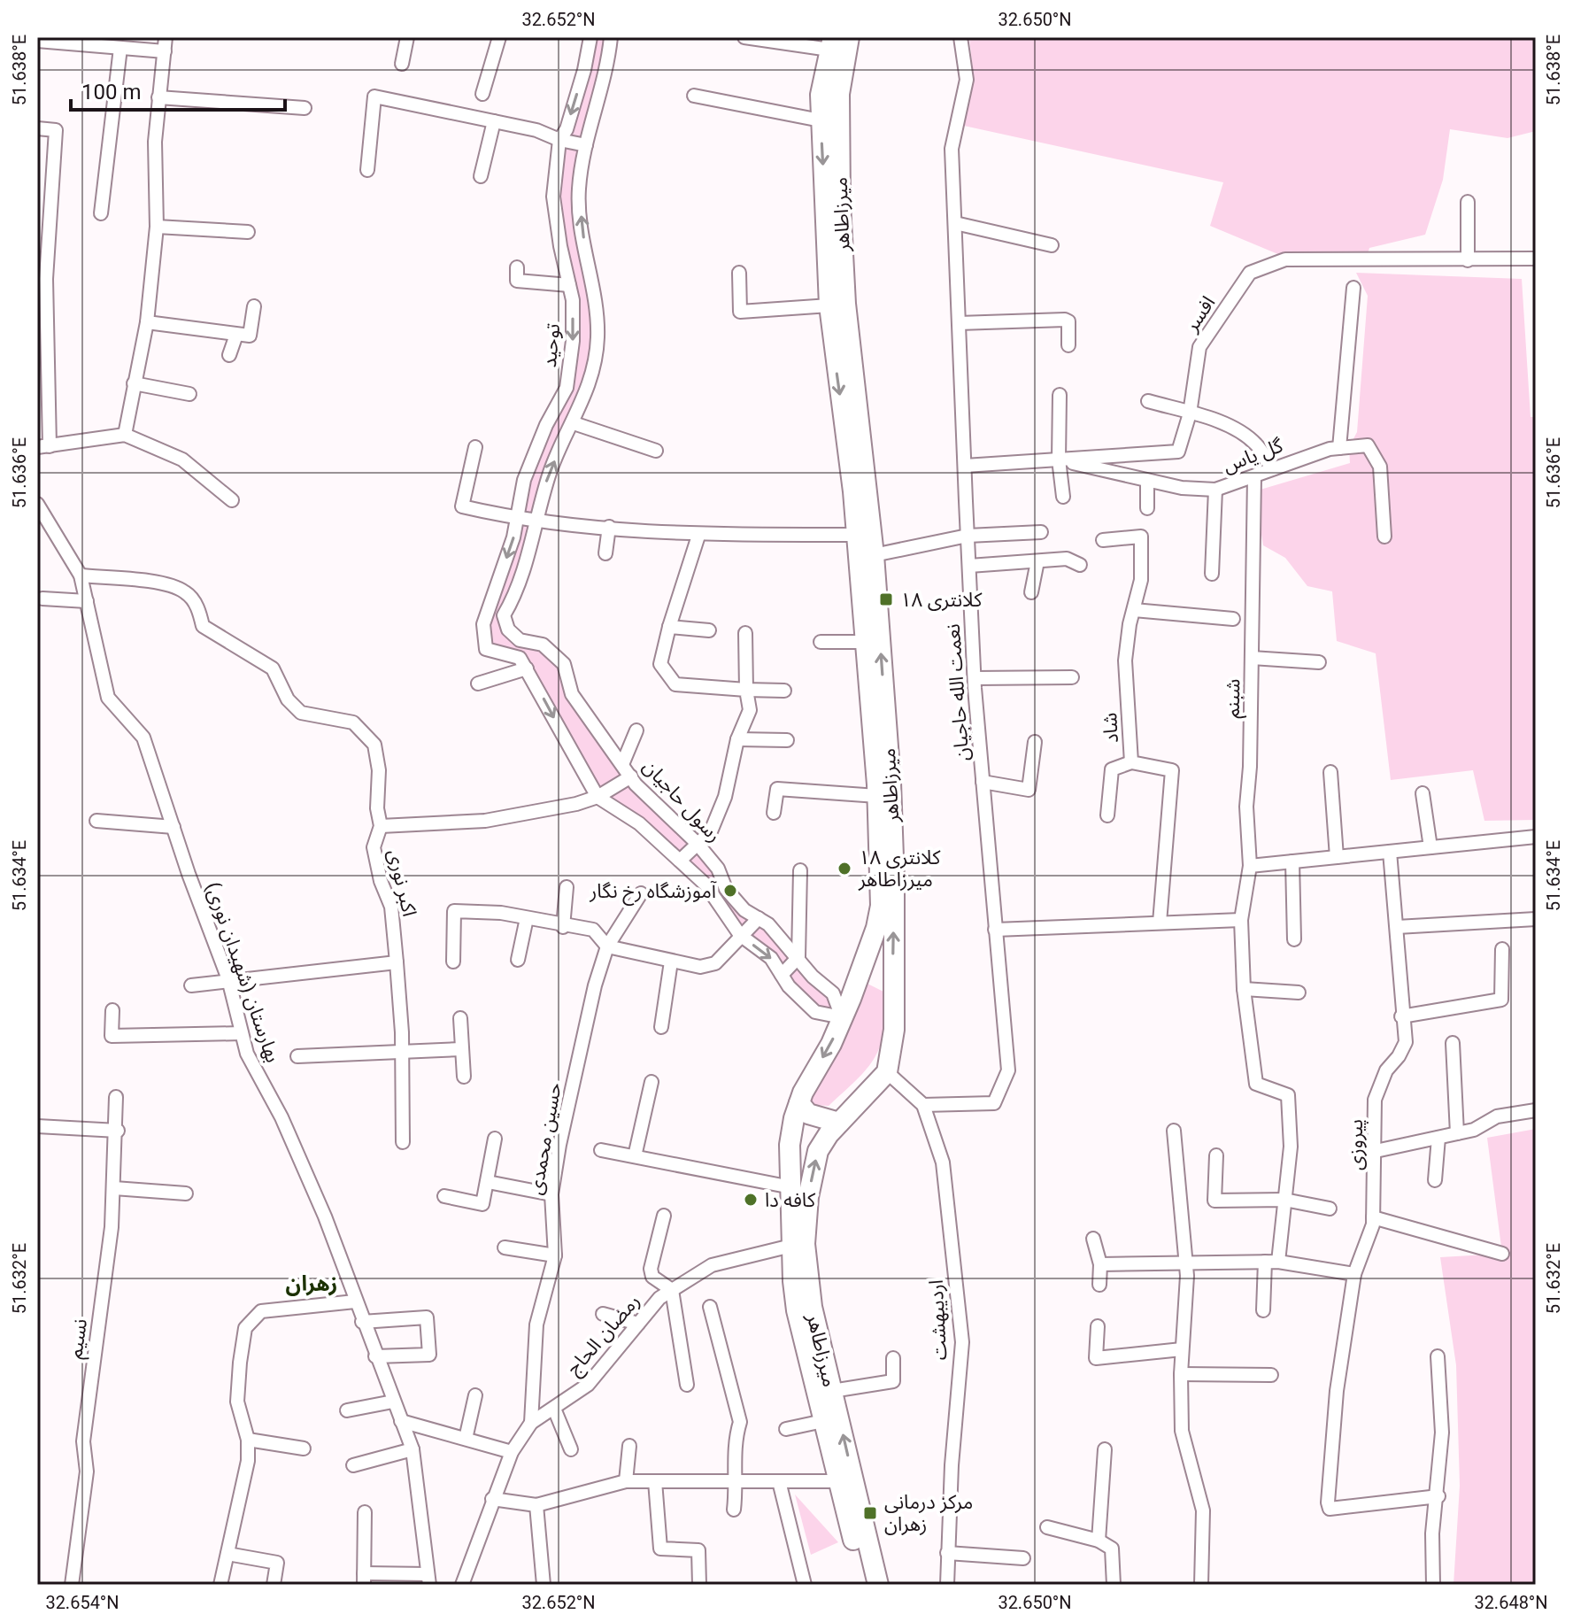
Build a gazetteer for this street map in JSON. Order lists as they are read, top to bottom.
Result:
{
  "streets": {
    "main road": ["میرزاطاهر"],
    "street": [
      "افسر",
      "توحید",
      "گل یاس",
      "نعمت الله حاجیان",
      "شبنم",
      "شاد",
      "رسول حاجیان",
      "اکبر نوری",
      "بهارستان (شهیدان نوری)",
      "حسین محمدی",
      "پیروزی",
      "اردیبهشت",
      "رمضان الحاج",
      "نسیم"
    ]
  },
  "crossings": [
    ["میرزاطاهر", "رسول حاجیان"],
    ["میرزاطاهر", "اردیبهشت"],
    ["میرزاطاهر", "رمضان الحاج"],
    ["افسر", "گل یاس"],
    ["افسر", "نعمت الله حاجیان"],
    ["گل یاس", "شبنم"],
    ["نعمت الله حاجیان", "اردیبهشت"],
    ["اکبر نوری", "بهارستان (شهیدان نوری)"],
    ["حسین محمدی", "رمضان الحاج"]
  ],
  "districts": ["زهران"],
  "places": {
    "transit": ["کلانتری ۱۸", "مرکز درمانی زهران"],
    "other": ["کلانتری ۱۸ میرزاطاهر", "آموزشگاه رخ نگار", "کافه دا"]
  },
  "scale_bar": "100 m",
  "coordinates": [
    "32.652°N",
    "32.650°N",
    "51.638°E",
    "51.636°E",
    "51.634°E",
    "51.632°E",
    "32.654°N",
    "32.648°N"
  ]
}
